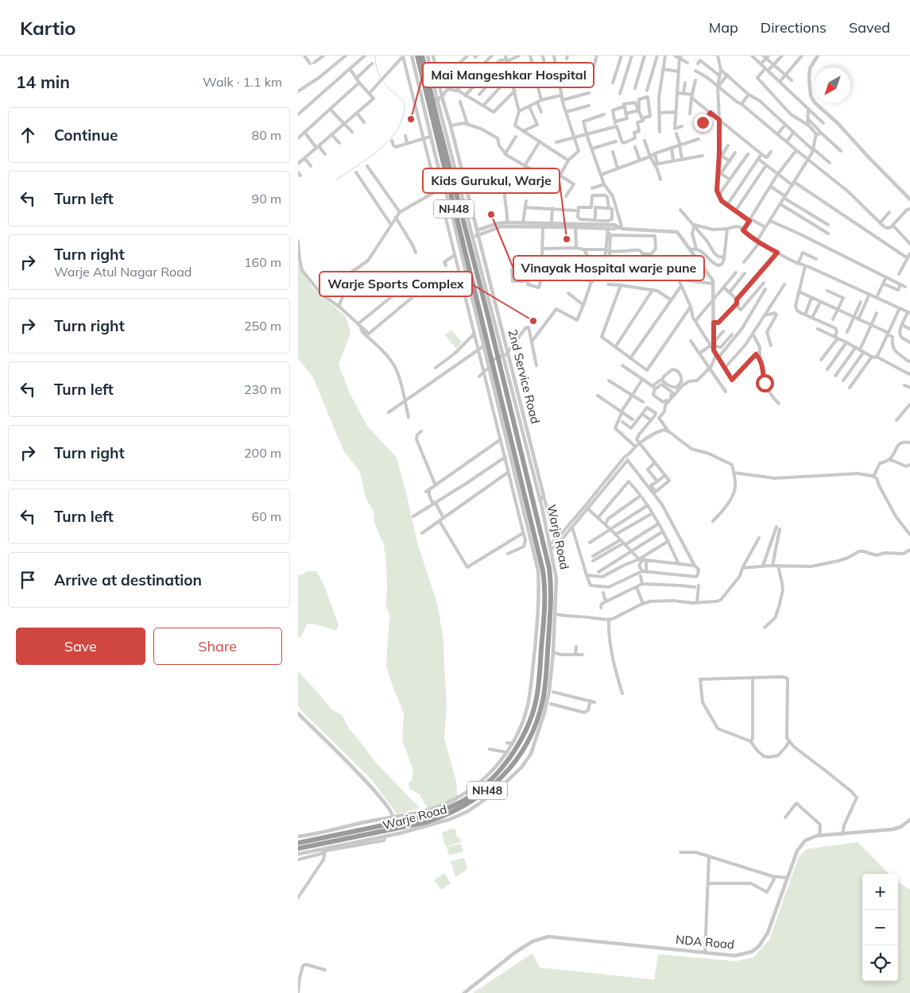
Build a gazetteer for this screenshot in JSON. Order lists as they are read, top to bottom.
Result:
{
  "streets": {
    "highway": ["NH48"],
    "street": ["2nd Service Road", "Warje Road", "NDA Road"]
  },
  "crossings": [
    ["NH48", "Warje Road"],
    ["2nd Service Road", "Warje Road"]
  ],
  "places": [
    "Mai Mangeshkar Hospital",
    "Vinayak Hospital warje pune",
    "Kids Gurukul, Warje",
    "Warje Sports Complex"
  ],
  "north": "bottom left",
  "page": {
    "header": "Kartio",
    "nav": ["Map", "Directions", "Saved"],
    "heading": ["14 min", "Walk · 1.1 km"],
    "list": [
      ["Continue", "80 m"],
      ["Turn left", "90 m"],
      ["Turn right", "Warje Atul Nagar Road", "160 m"],
      ["Turn right", "250 m"],
      ["Turn left", "230 m"],
      ["Turn right", "200 m"],
      ["Turn left", "60 m"],
      "Arrive at destination"
    ],
    "buttons": ["Save", "Share"],
    "map_buttons": ["+", "−"]
  }
}
